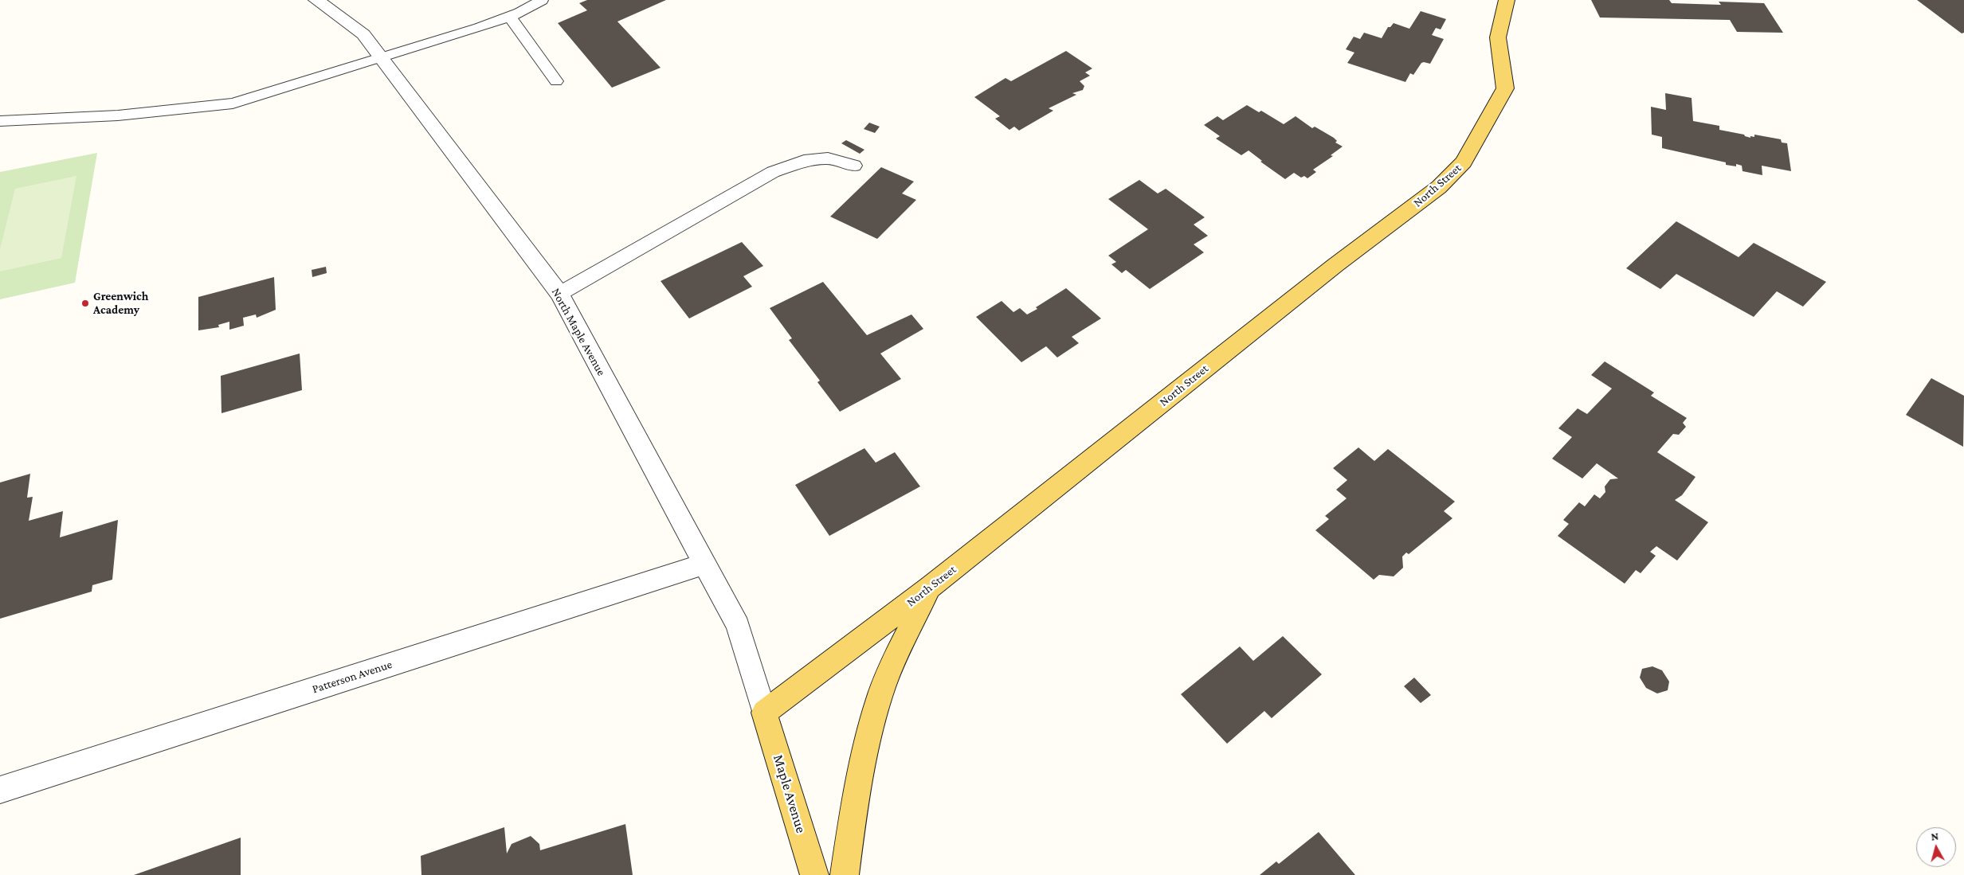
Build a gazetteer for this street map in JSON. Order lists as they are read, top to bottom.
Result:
{
  "streets": {
    "main road": ["North Street", "Maple Avenue"],
    "street": ["North Maple Avenue", "Patterson Avenue"]
  },
  "crossings": [
    ["North Street", "North Maple Avenue"],
    ["North Street", "Maple Avenue"],
    ["North Maple Avenue", "Patterson Avenue"],
    ["North Maple Avenue", "Maple Avenue"]
  ],
  "places": ["Greenwich Academy"],
  "north": "top"
}
